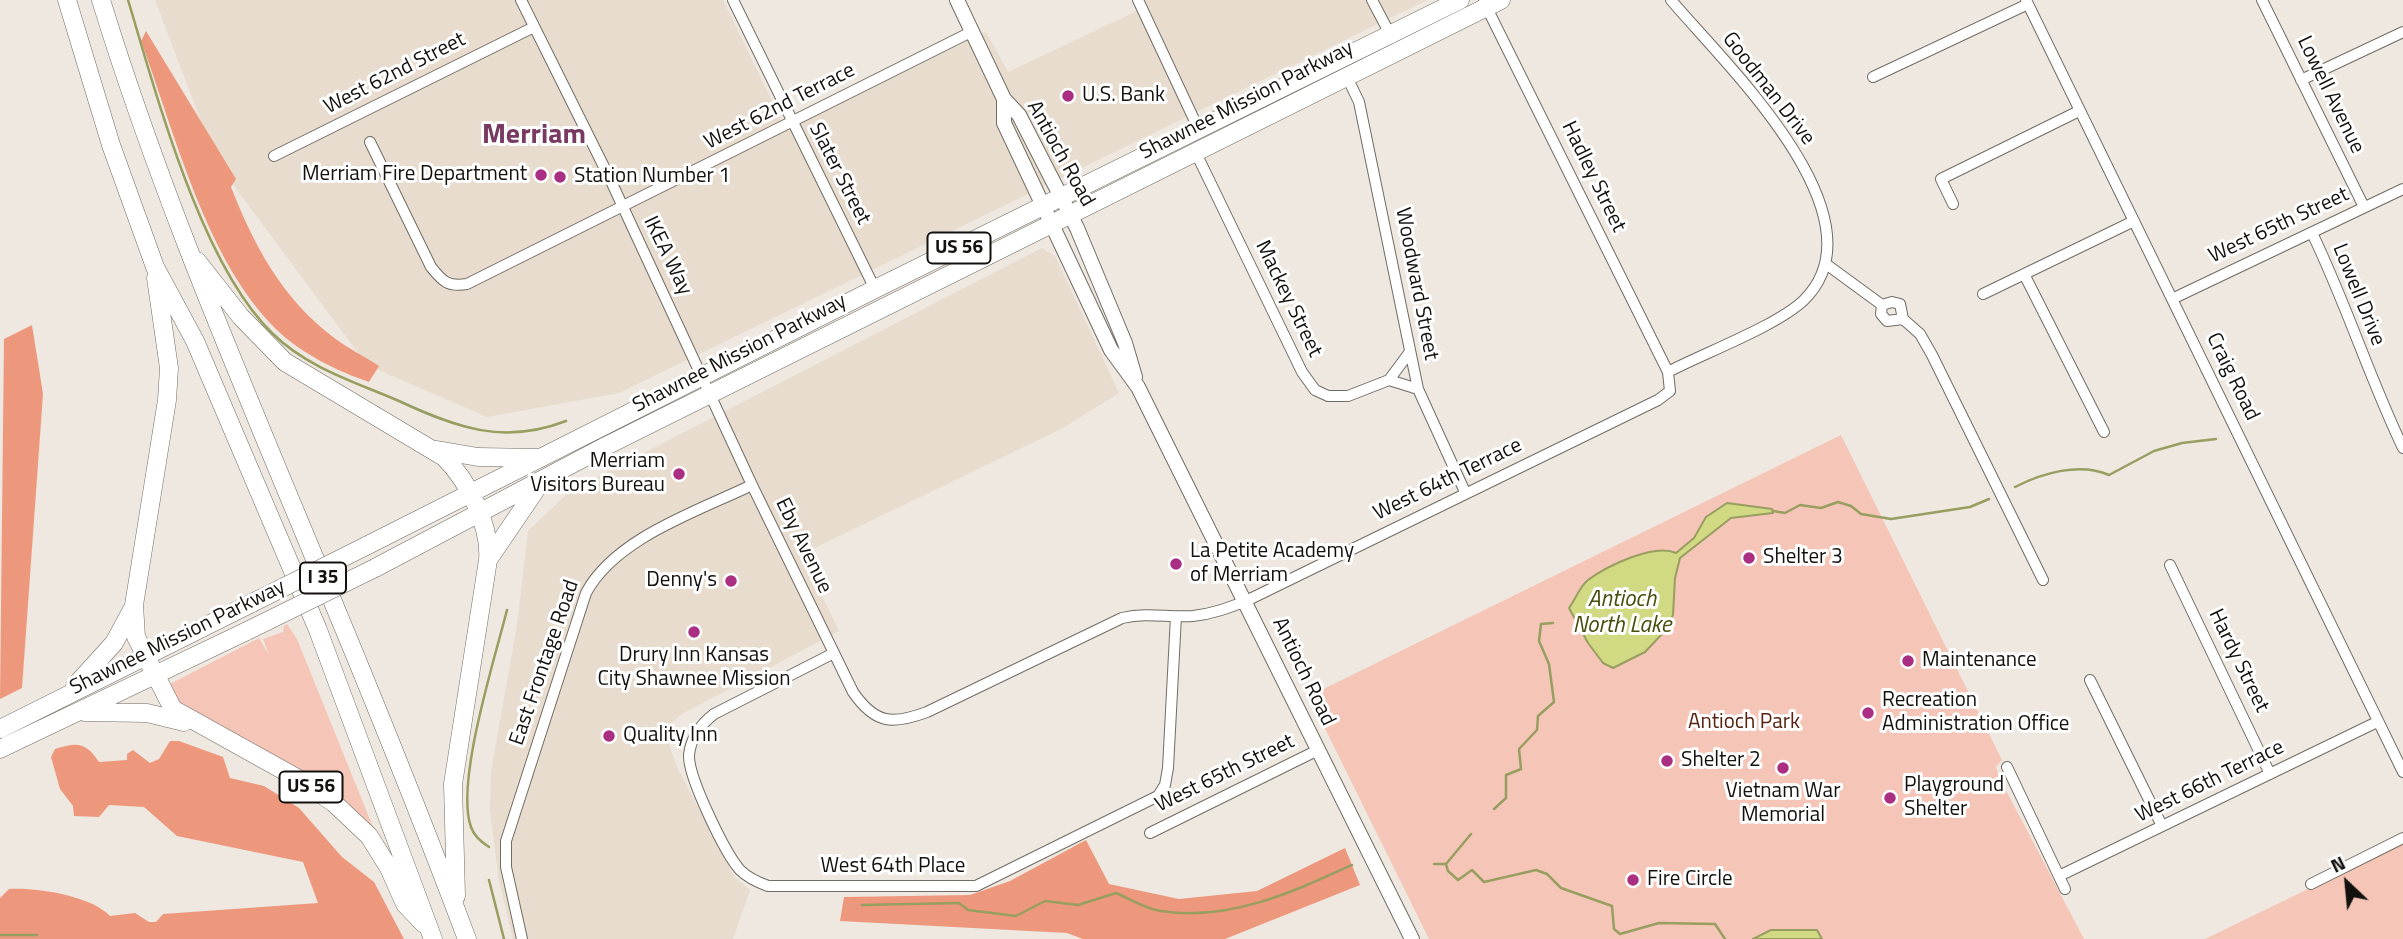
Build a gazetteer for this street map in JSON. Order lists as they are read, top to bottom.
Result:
{
  "streets": {
    "highway": ["Shawnee Mission Parkway", "US 56", "I 35"],
    "main road": ["Antioch Road"],
    "street": [
      "West 62nd Street",
      "Goodman Drive",
      "Lowell Avenue",
      "West 62nd Terrace",
      "Slater Street",
      "Hadley Street",
      "West 65th Street",
      "IKEA Way",
      "Woodward Street",
      "Lowell Drive",
      "Mackey Street",
      "Craig Road",
      "West 64th Terrace",
      "Eby Avenue",
      "Hardy Street",
      "East Frontage Road",
      "West 66th Terrace",
      "West 64th Place"
    ]
  },
  "crossings": [
    ["West 62nd Street", "IKEA Way"],
    ["Lowell Avenue", "West 65th Street"],
    ["Shawnee Mission Parkway", "Antioch Road"],
    ["Shawnee Mission Parkway", "Slater Street"],
    ["Shawnee Mission Parkway", "Hadley Street"],
    ["Shawnee Mission Parkway", "US 56"],
    ["Shawnee Mission Parkway", "IKEA Way"],
    ["Shawnee Mission Parkway", "Woodward Street"],
    ["Shawnee Mission Parkway", "Mackey Street"],
    ["Shawnee Mission Parkway", "Eby Avenue"],
    ["West 62nd Terrace", "Antioch Road"],
    ["West 62nd Terrace", "Slater Street"],
    ["West 62nd Terrace", "IKEA Way"],
    ["Antioch Road", "West 65th Street"],
    ["Antioch Road", "West 64th Terrace"],
    ["Hadley Street", "West 64th Terrace"],
    ["West 65th Street", "Lowell Drive"],
    ["West 65th Street", "Craig Road"],
    ["US 56", "I 35"],
    ["IKEA Way", "Eby Avenue"],
    ["Woodward Street", "West 64th Terrace"],
    ["Craig Road", "West 66th Terrace"],
    ["West 64th Terrace", "Eby Avenue"],
    ["West 64th Terrace", "West 64th Place"],
    ["Eby Avenue", "East Frontage Road"],
    ["Eby Avenue", "West 64th Place"],
    ["Hardy Street", "West 66th Terrace"]
  ],
  "districts": ["Merriam"],
  "water": ["Antioch North Lake"],
  "parks": ["Antioch Park"],
  "places": [
    "U.S. Bank",
    "Merriam Fire Department",
    "Station Number 1",
    "Merriam Visitors Bureau",
    "Shelter 3",
    "La Petite Academy of Merriam",
    "Denny's",
    "Drury Inn Kansas City Shawnee Mission",
    "Maintenance",
    "Recreation Administration Office",
    "Quality Inn",
    "Shelter 2",
    "Vietnam War Memorial",
    "Playground Shelter",
    "Fire Circle"
  ],
  "north": "top left"
}
